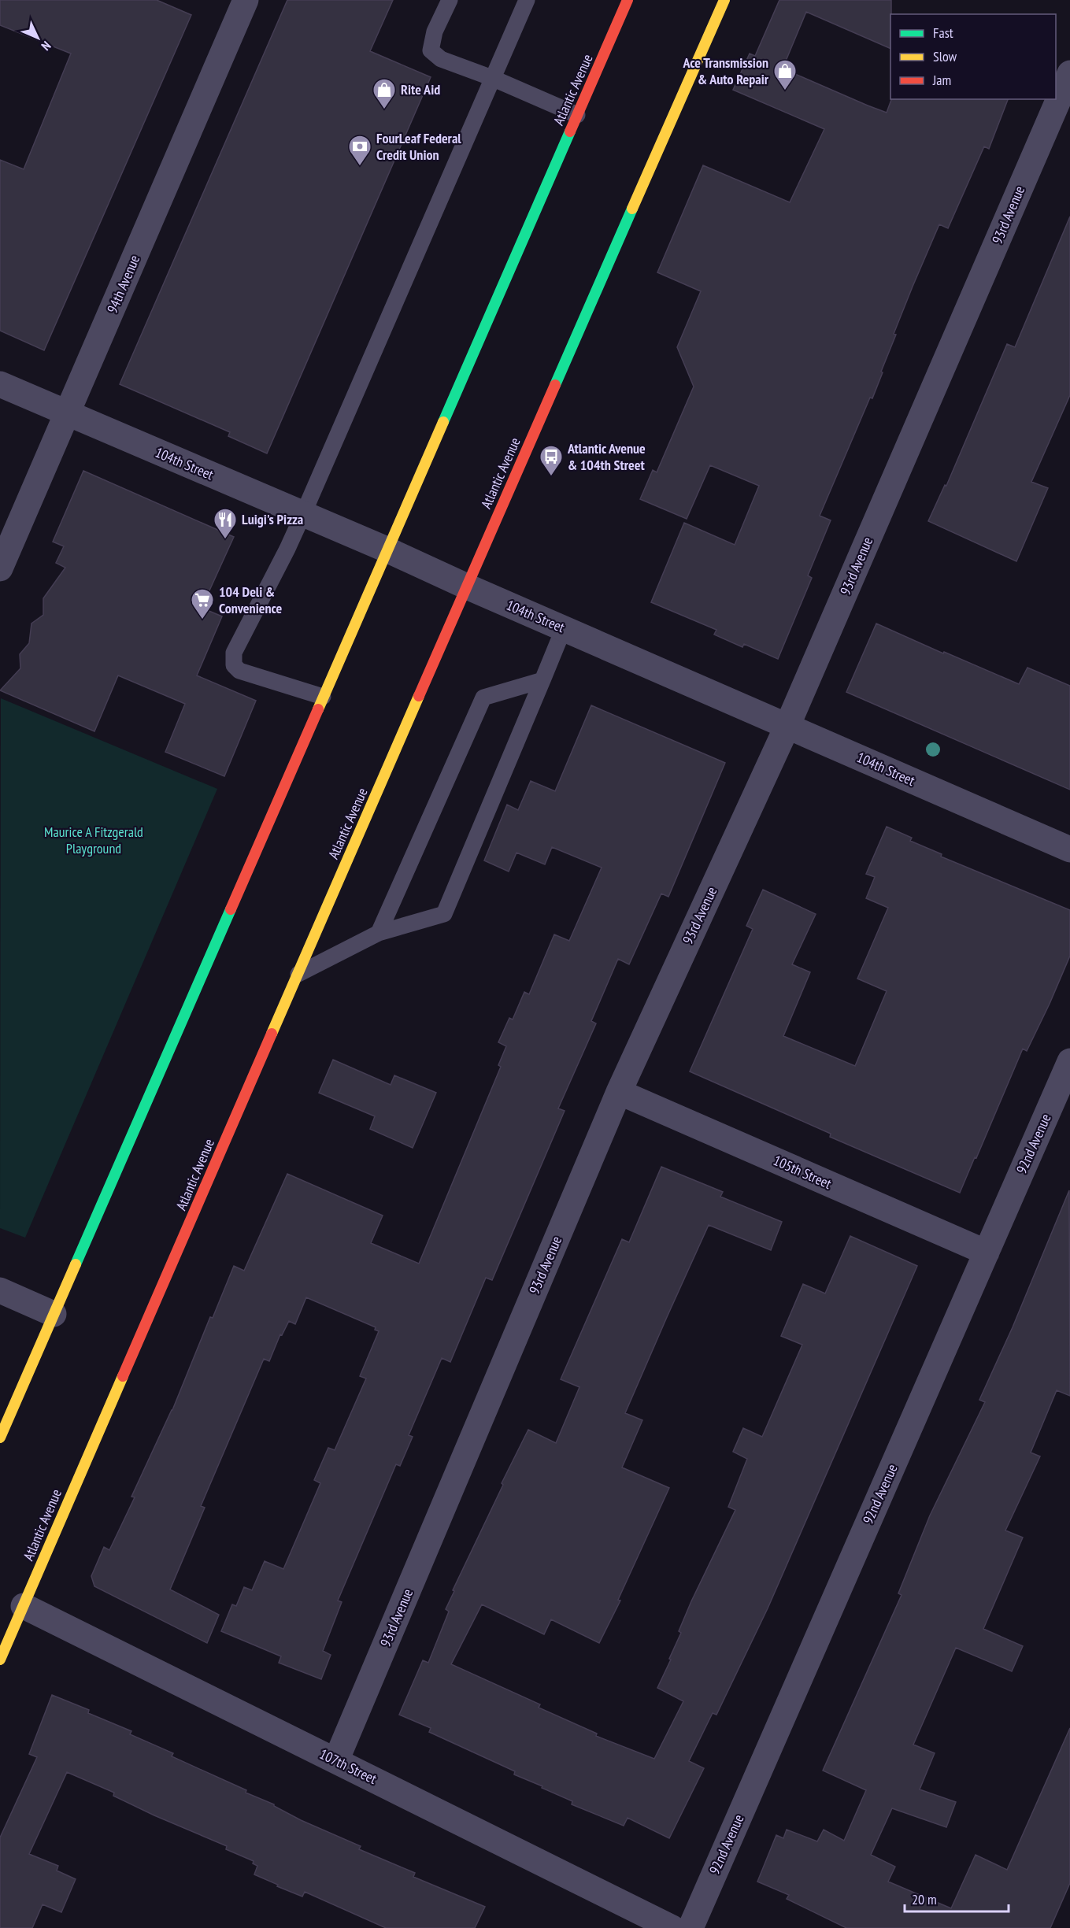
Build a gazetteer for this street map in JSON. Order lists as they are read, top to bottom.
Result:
{
  "streets": {
    "main road": ["Atlantic Avenue"],
    "street": [
      "93rd Avenue",
      "94th Avenue",
      "104th Street",
      "92nd Avenue",
      "105th Street",
      "107th Street"
    ]
  },
  "crossings": [
    ["Atlantic Avenue", "104th Street"],
    ["Atlantic Avenue", "107th Street"],
    ["93rd Avenue", "104th Street"],
    ["93rd Avenue", "105th Street"],
    ["93rd Avenue", "107th Street"],
    ["94th Avenue", "104th Street"],
    ["92nd Avenue", "105th Street"]
  ],
  "parks": ["Maurice A Fitzgerald Playground"],
  "places": {
    "shop": ["Ace Transmission & Auto Repair", "Rite Aid"],
    "bank": ["FourLeaf Federal Credit Union"],
    "bus stop": ["Atlantic Avenue & 104th Street"],
    "restaurant": ["Luigi's Pizza"],
    "supermarket": ["104 Deli & Convenience"]
  },
  "legend": ["Fast", "Slow", "Jam"],
  "scale_bar": "20 m",
  "north": "bottom right"
}
